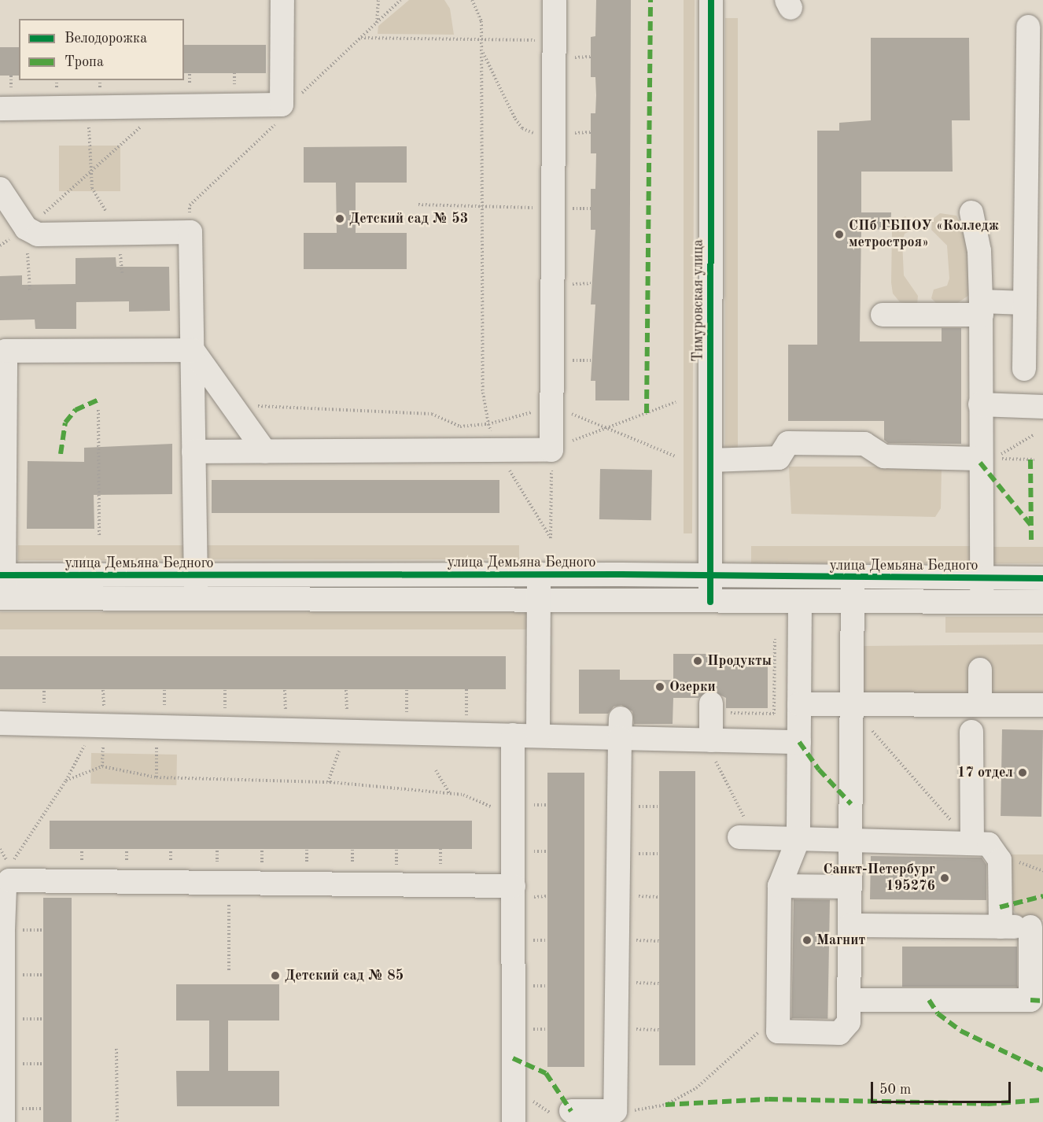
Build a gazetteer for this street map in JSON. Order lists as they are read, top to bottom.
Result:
{
  "streets": {
    "street": ["Тимуровская улица", "улица Демьяна Бедного"]
  },
  "crossings": [
    ["Тимуровская улица", "улица Демьяна Бедного"]
  ],
  "places": [
    "Детский сад № 53",
    "СПб ГБПОУ «Колледж метростроя»",
    "Продукты",
    "Озерки",
    "17 отдел",
    "Санкт-Петербург 195276",
    "Магнит",
    "Детский сад № 85"
  ],
  "legend": ["Велодорожка", "Тропа"],
  "scale_bar": "50 m"
}
